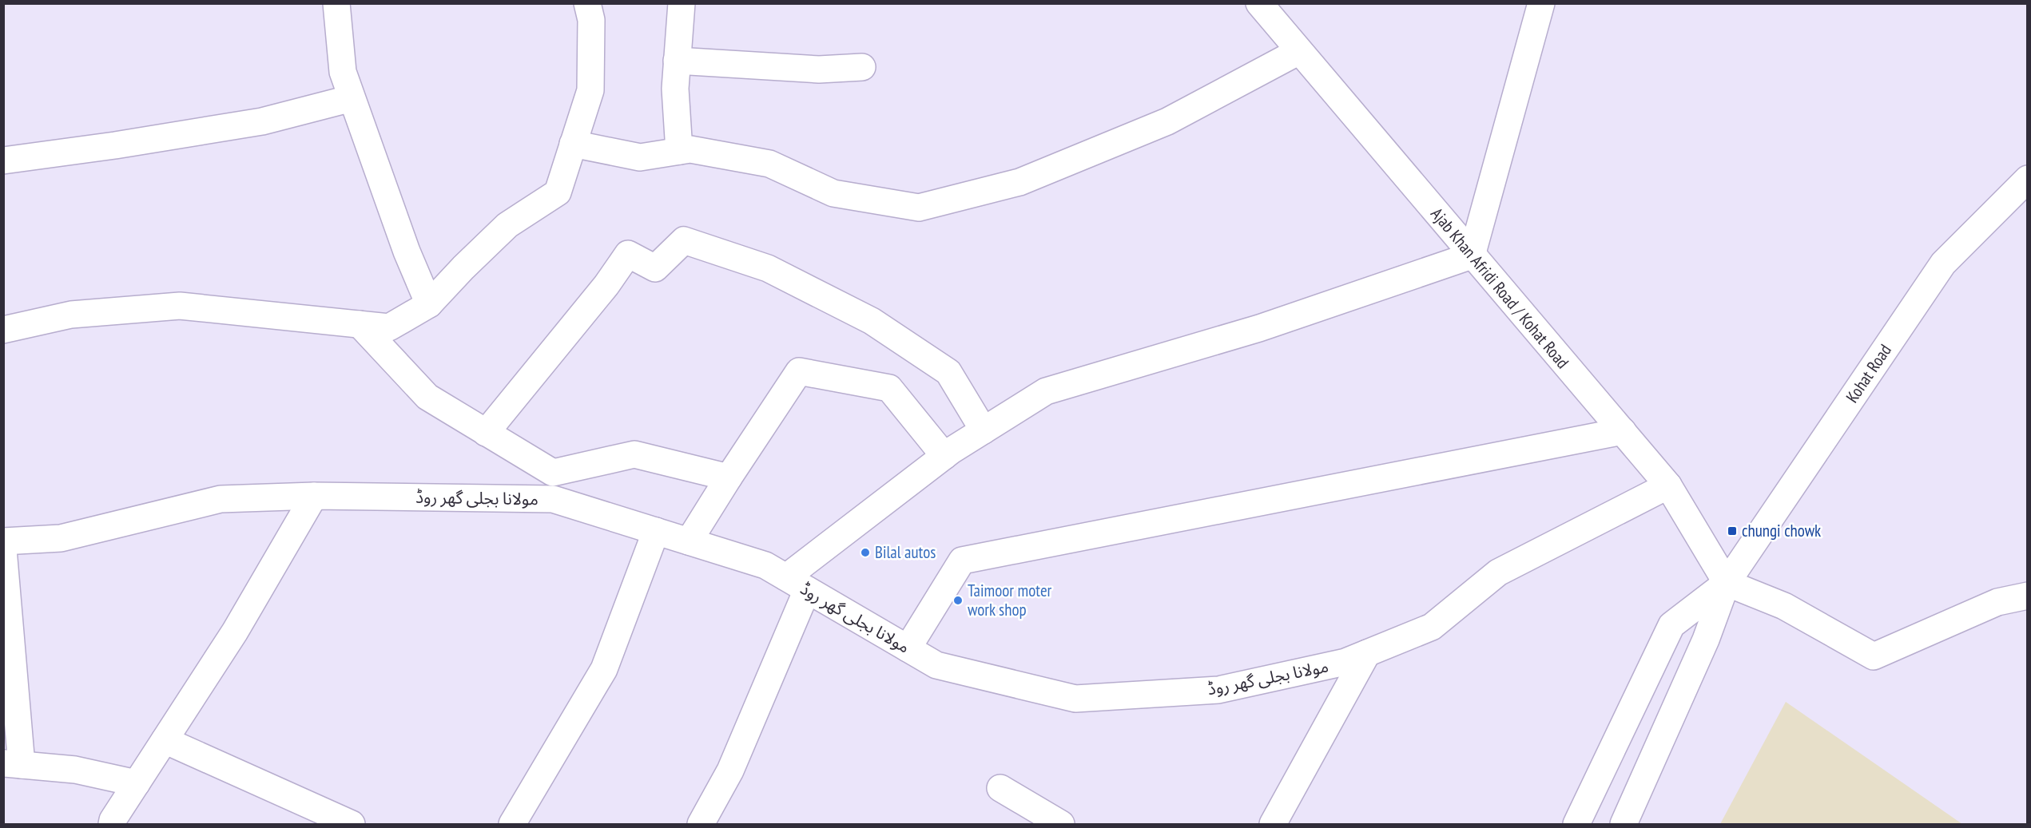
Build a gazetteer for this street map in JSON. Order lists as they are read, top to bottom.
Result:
{
  "streets": {
    "street": ["Ajab Khan Afridi Road / Kohat Road", "Kohat Road", "مولانا بجلی گھر روڈ"]
  },
  "crossings": [
    ["Ajab Khan Afridi Road / Kohat Road", "Kohat Road"],
    ["Ajab Khan Afridi Road / Kohat Road", "مولانا بجلی گھر روڈ"]
  ],
  "places": {
    "transit": ["chungi chowk"],
    "other": ["Bilal autos", "Taimoor moter work shop"]
  }
}
